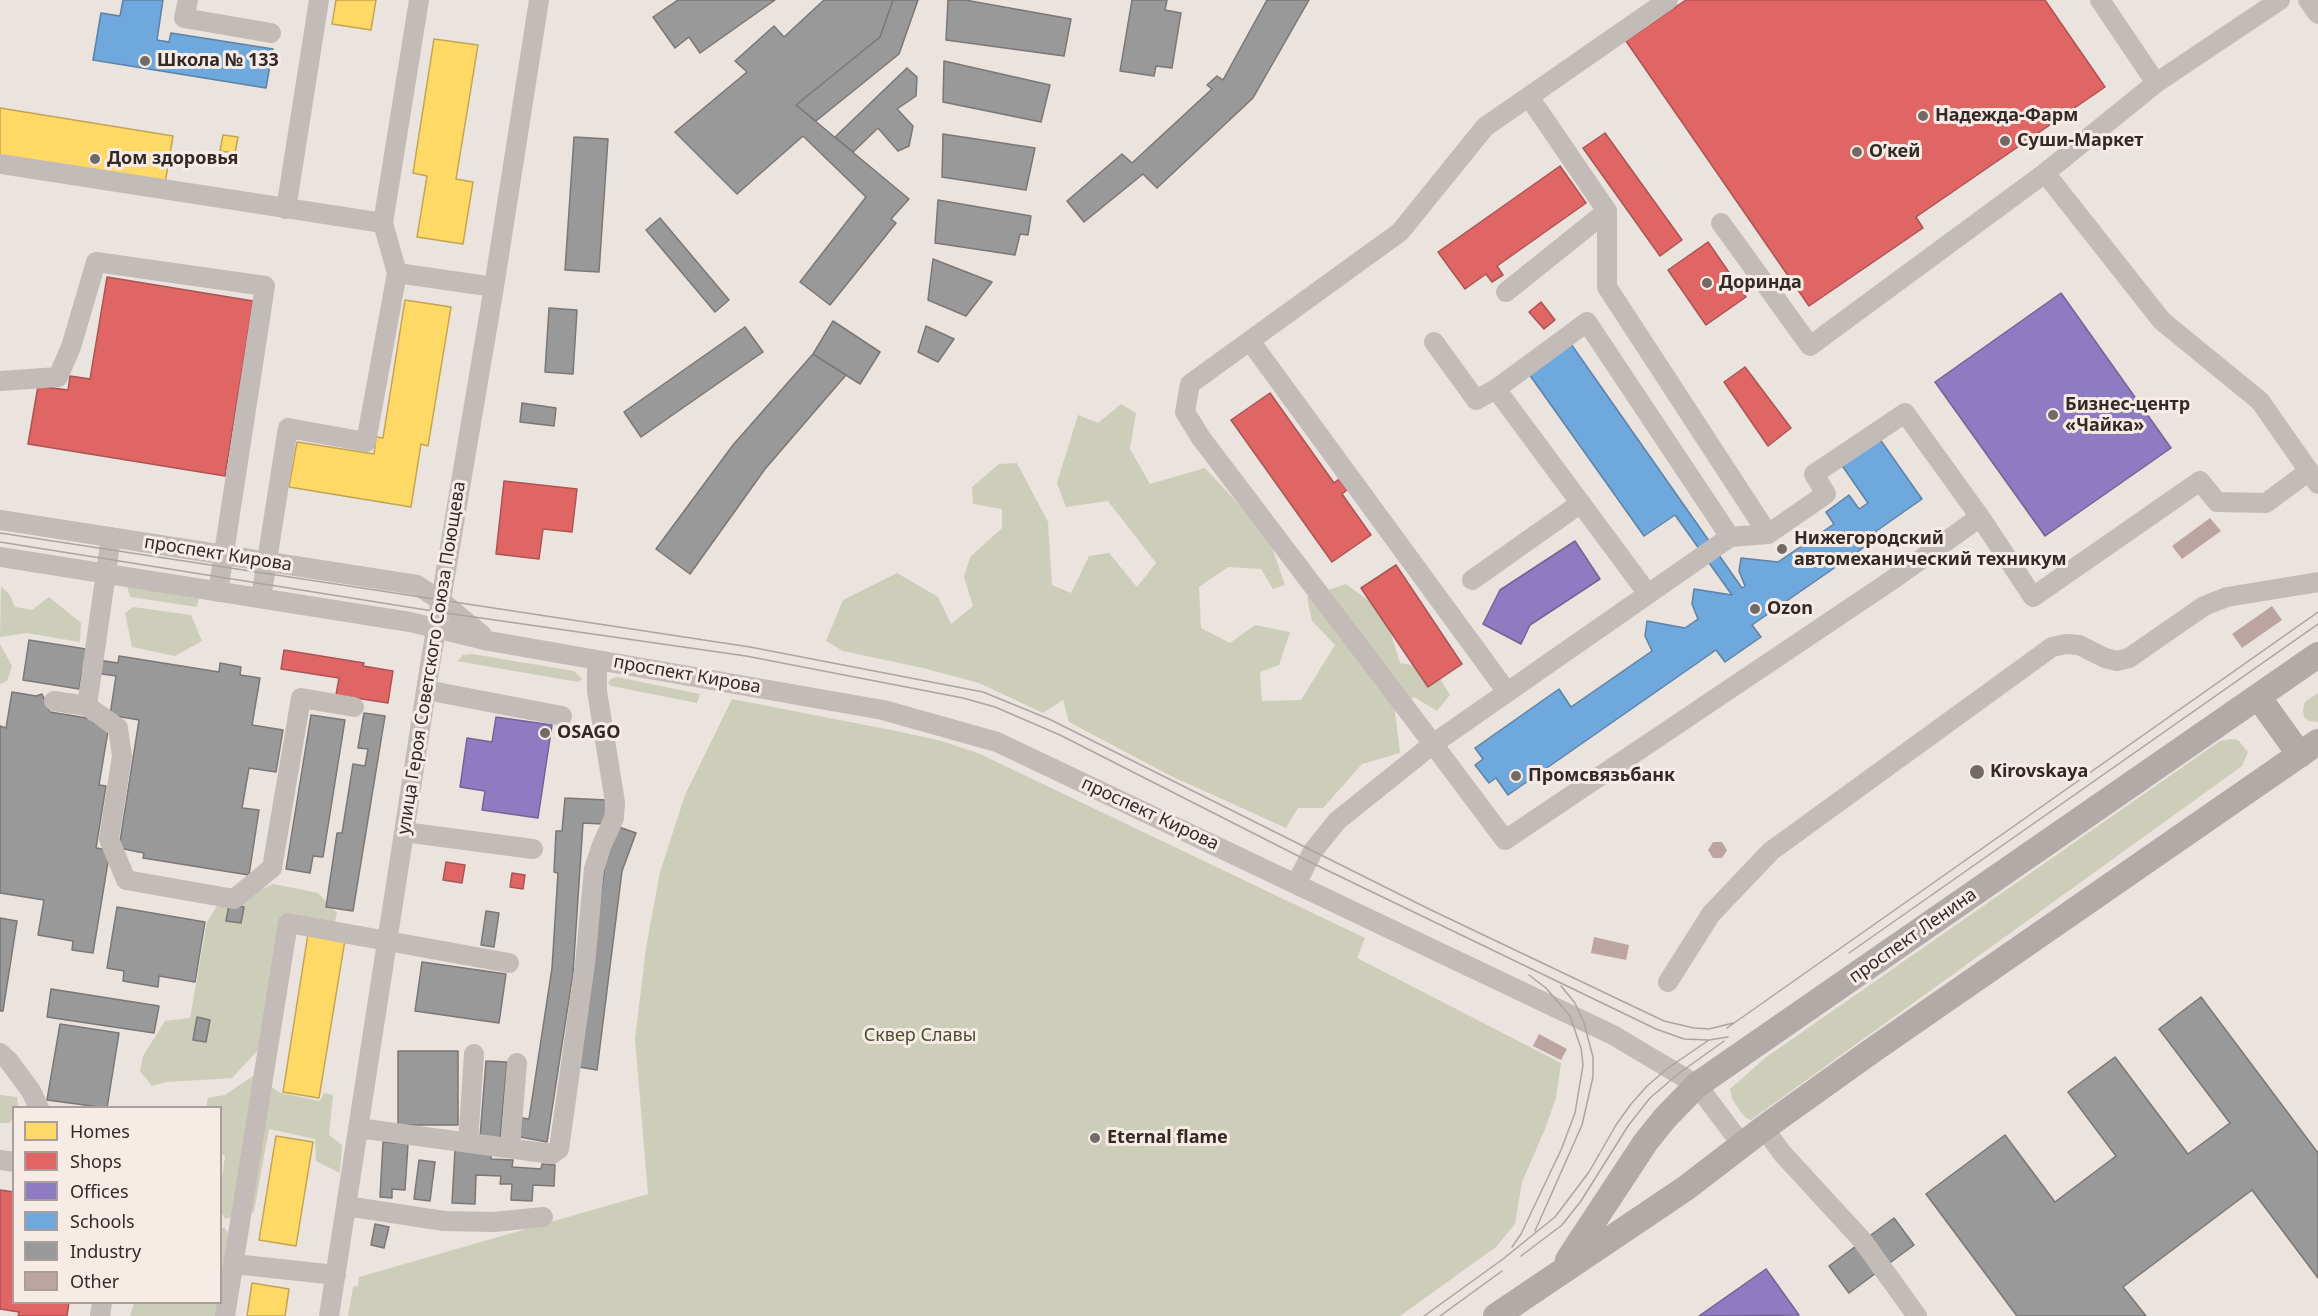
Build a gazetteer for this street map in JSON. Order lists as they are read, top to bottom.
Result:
{
  "streets": {
    "main road": ["проспект Ленина"],
    "street": ["проспект Кирова", "улица Героя Советского Союза Поющева"]
  },
  "crossings": [
    ["проспект Кирова", "улица Героя Советского Союза Поющева"],
    ["проспект Кирова", "проспект Ленина"]
  ],
  "parks": ["Сквер Славы"],
  "places": [
    "Школа № 133",
    "Надежда-Фарм",
    "Суши-Маркет",
    "О’кей",
    "Дом здоровья",
    "Доринда",
    "Бизнес-центр «Чайка»",
    "Нижегородский автомеханический техникум",
    "Ozon",
    "OSAGO",
    "Kirovskaya",
    "Промсвязьбанк",
    "Eternal flame"
  ],
  "legend": [
    "Homes",
    "Shops",
    "Offices",
    "Schools",
    "Industry",
    "Other"
  ]
}
